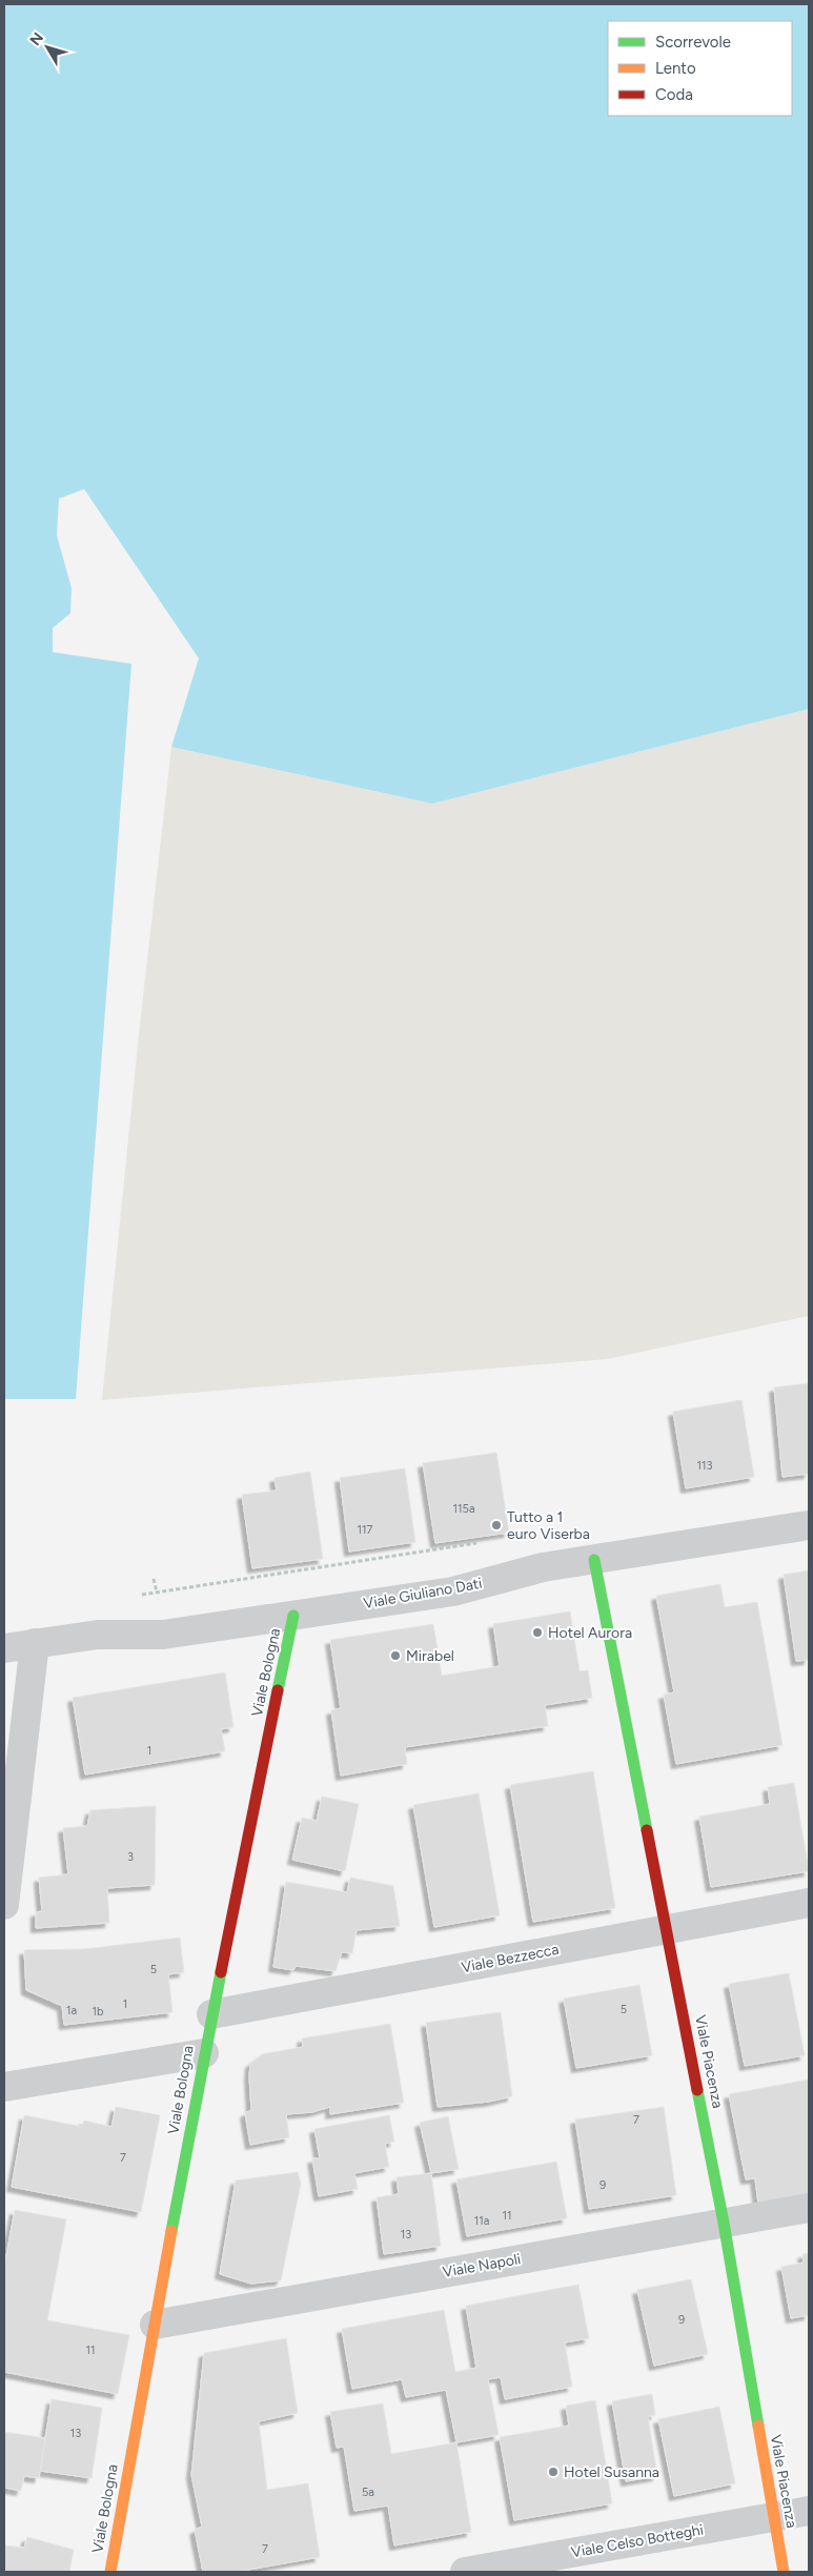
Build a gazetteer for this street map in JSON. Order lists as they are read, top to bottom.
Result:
{
  "streets": {
    "street": [
      "Viale Giuliano Dati",
      "Viale Bologna",
      "Viale Bezzecca",
      "Viale Piacenza",
      "Viale Napoli",
      "Viale Celso Botteghi"
    ]
  },
  "crossings": [
    ["Viale Giuliano Dati", "Viale Bologna"],
    ["Viale Giuliano Dati", "Viale Piacenza"],
    ["Viale Bologna", "Viale Bezzecca"],
    ["Viale Bologna", "Viale Napoli"],
    ["Viale Bezzecca", "Viale Piacenza"],
    ["Viale Piacenza", "Viale Napoli"],
    ["Viale Piacenza", "Viale Celso Botteghi"]
  ],
  "places": [
    "Tutto a 1 euro Viserba",
    "Hotel Aurora",
    "Mirabel",
    "Hotel Susanna"
  ],
  "house_numbers": [
    "113",
    "115a",
    "117",
    "1",
    "3",
    "5",
    "1",
    "5",
    "1a",
    "1b",
    "7",
    "7",
    "9",
    "11",
    "11a",
    "13",
    "9",
    "11",
    "13",
    "5a",
    "7"
  ],
  "legend": ["Scorrevole", "Lento", "Coda"],
  "north": "top left"
}
